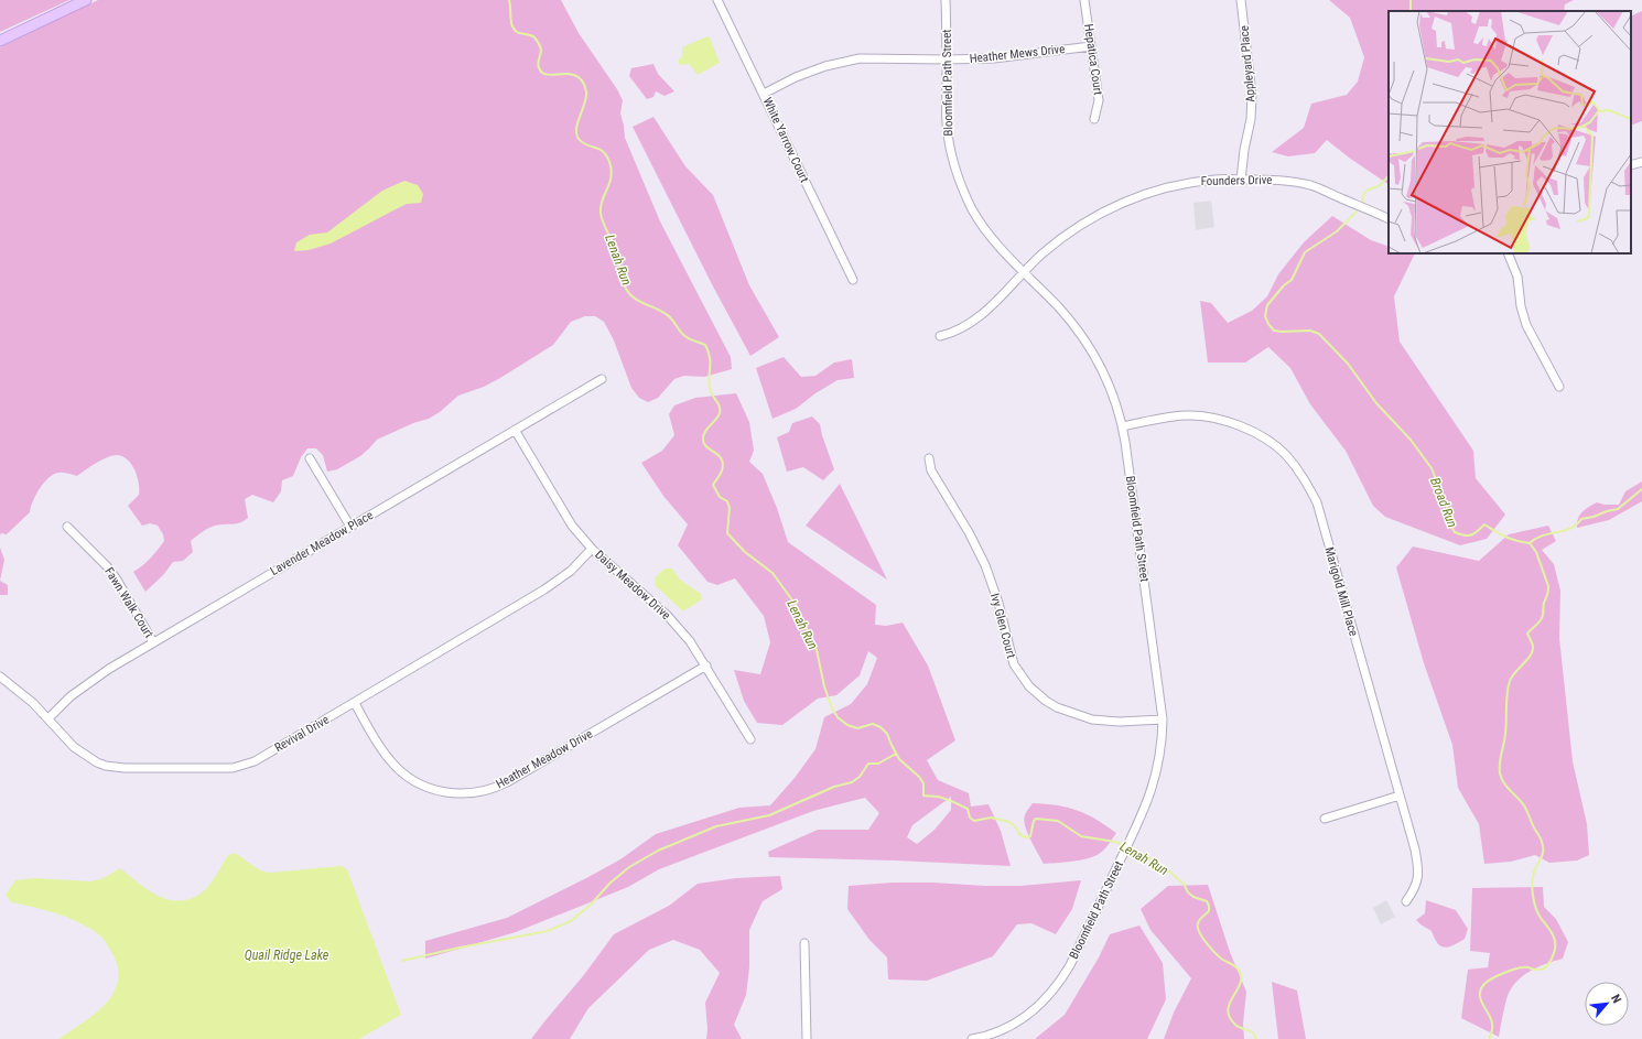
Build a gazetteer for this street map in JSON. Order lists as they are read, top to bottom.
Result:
{
  "streets": {
    "street": [
      "Heather Mews Drive",
      "Hepatica Court",
      "Appleyard Place",
      "Bloomfield Path Street",
      "White Yarrow Court",
      "Founders Drive",
      "Lavender Meadow Place",
      "Daisy Meadow Drive",
      "Marigold Mill Place",
      "Fawn Walk Court",
      "Ivy Glen Court",
      "Revival Drive",
      "Heather Meadow Drive"
    ]
  },
  "crossings": [
    ["Heather Mews Drive", "Hepatica Court"],
    ["Heather Mews Drive", "Bloomfield Path Street"],
    ["Heather Mews Drive", "White Yarrow Court"],
    ["Appleyard Place", "Founders Drive"],
    ["Bloomfield Path Street", "Founders Drive"],
    ["Bloomfield Path Street", "Marigold Mill Place"],
    ["Bloomfield Path Street", "Ivy Glen Court"],
    ["Lavender Meadow Place", "Daisy Meadow Drive"],
    ["Lavender Meadow Place", "Fawn Walk Court"],
    ["Lavender Meadow Place", "Revival Drive"],
    ["Daisy Meadow Drive", "Revival Drive"],
    ["Daisy Meadow Drive", "Heather Meadow Drive"],
    ["Revival Drive", "Heather Meadow Drive"]
  ],
  "water": ["Lenah Run", "Broad Run", "Quail Ridge Lake"],
  "north": "top right"
}
